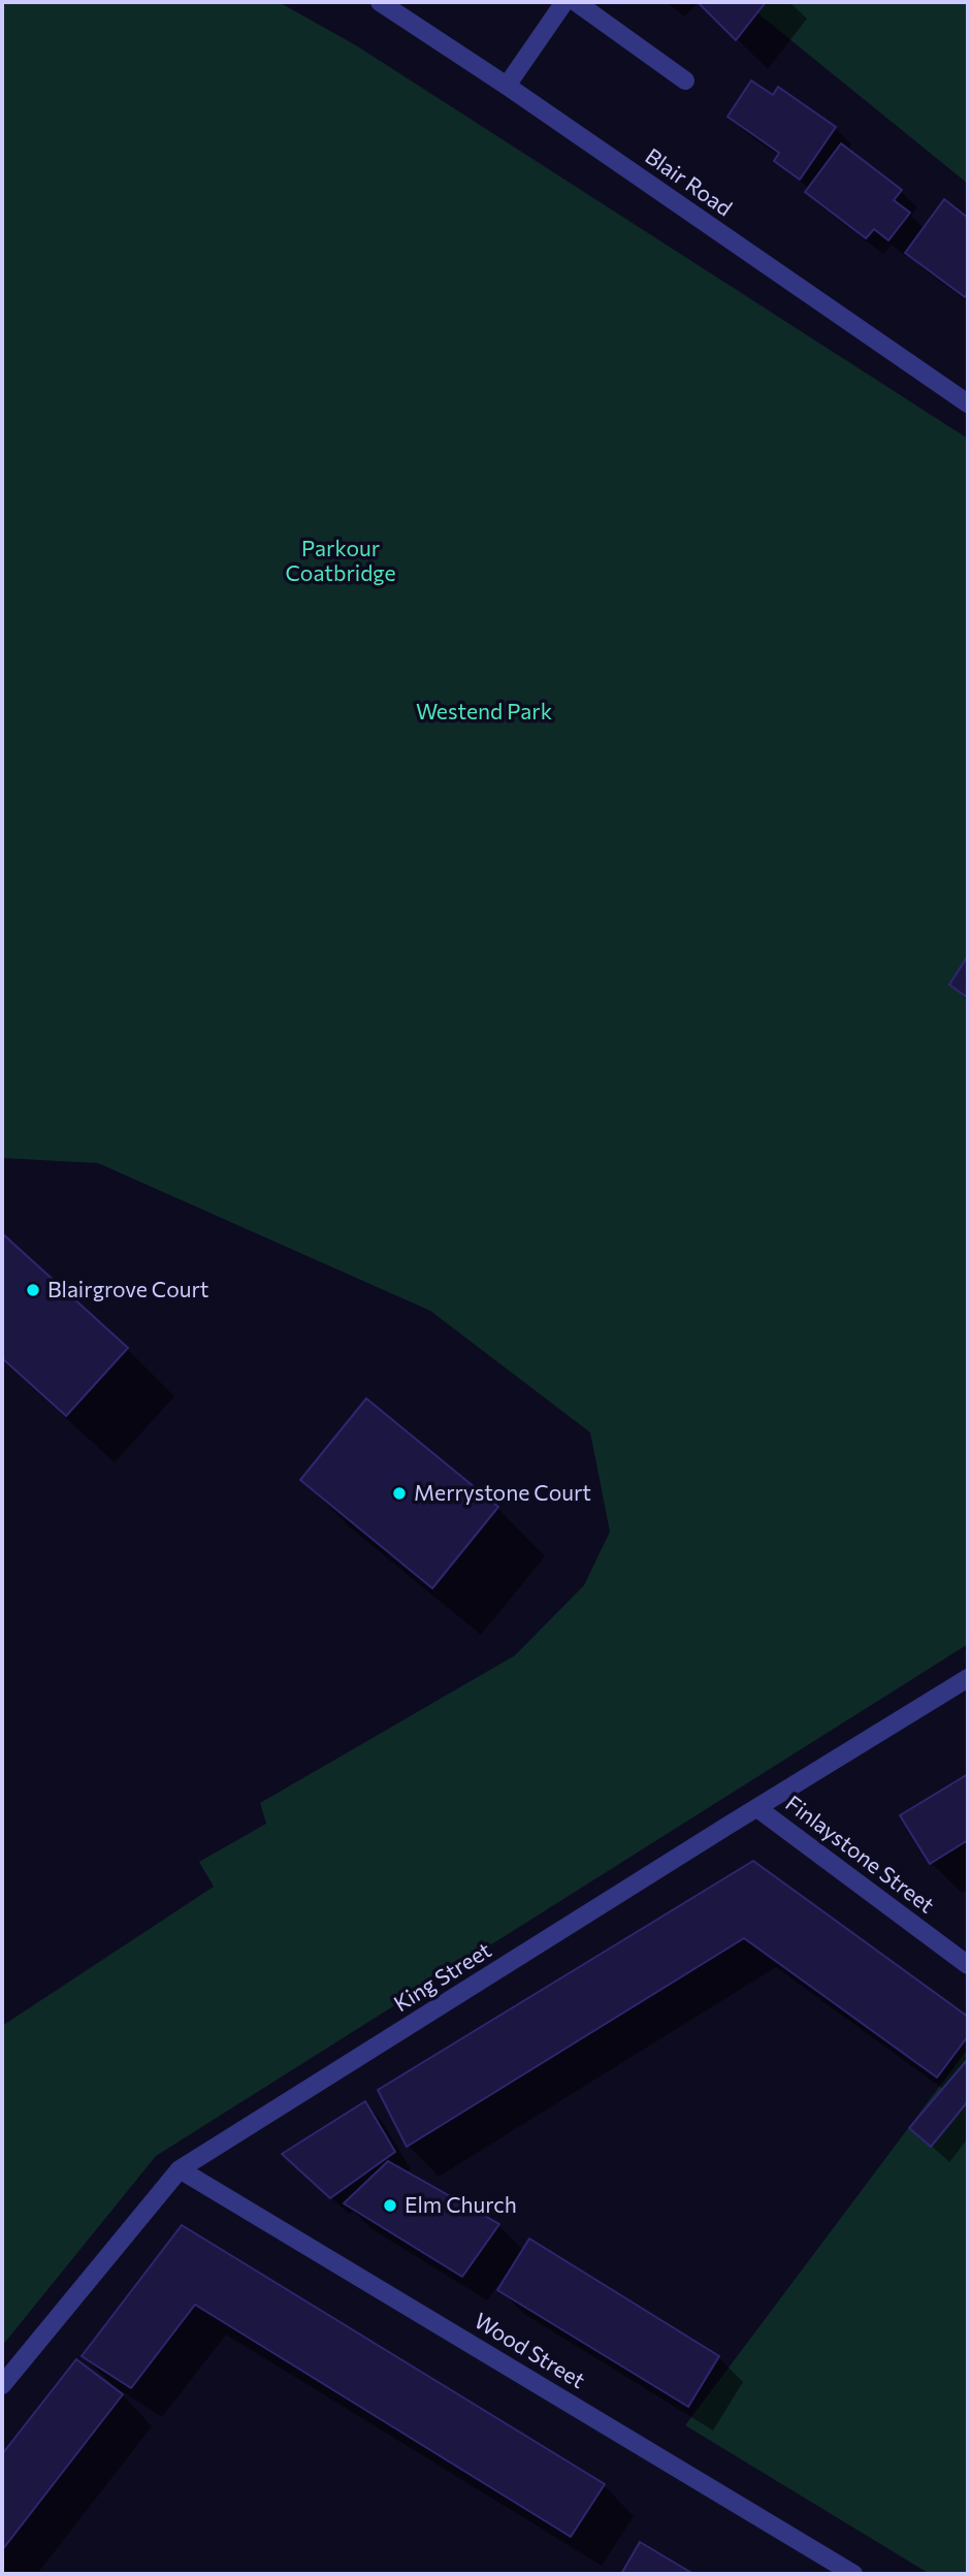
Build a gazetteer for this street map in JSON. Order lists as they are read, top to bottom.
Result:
{
  "streets": {
    "street": [
      "Blair Road",
      "Finlaystone Street",
      "King Street",
      "Wood Street"
    ]
  },
  "crossings": [
    ["Finlaystone Street", "King Street"],
    ["King Street", "Wood Street"]
  ],
  "parks": ["Parkour Coatbridge", "Westend Park"],
  "places": ["Blairgrove Court", "Merrystone Court", "Elm Church"]
}
